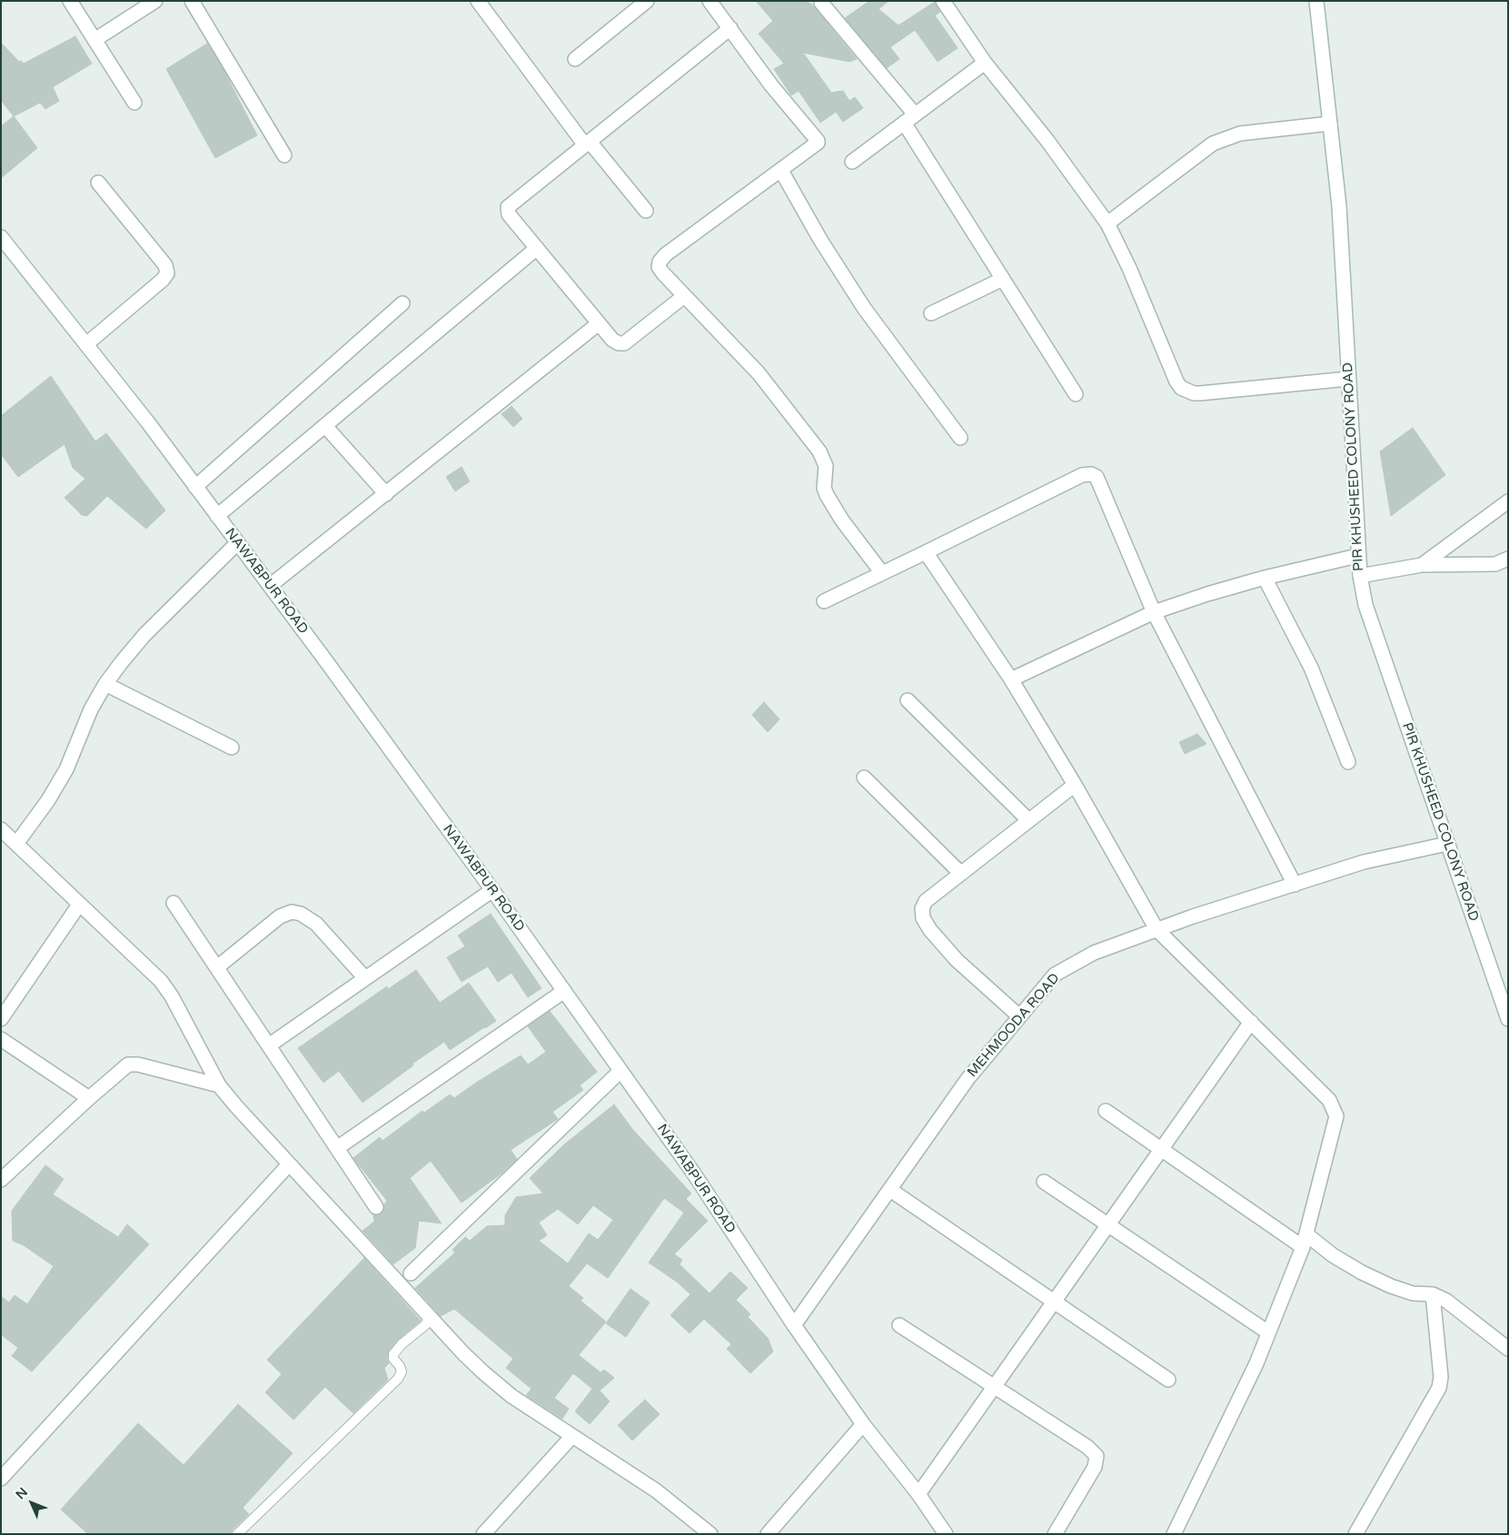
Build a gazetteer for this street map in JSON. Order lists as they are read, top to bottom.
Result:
{
  "streets": {
    "street": ["PIR KHUSHEED COLONY ROAD", "NAWABPUR ROAD", "MEHMOODA ROAD"]
  },
  "crossings": [
    ["PIR KHUSHEED COLONY ROAD", "MEHMOODA ROAD"],
    ["NAWABPUR ROAD", "MEHMOODA ROAD"]
  ],
  "north": "top left"
}
